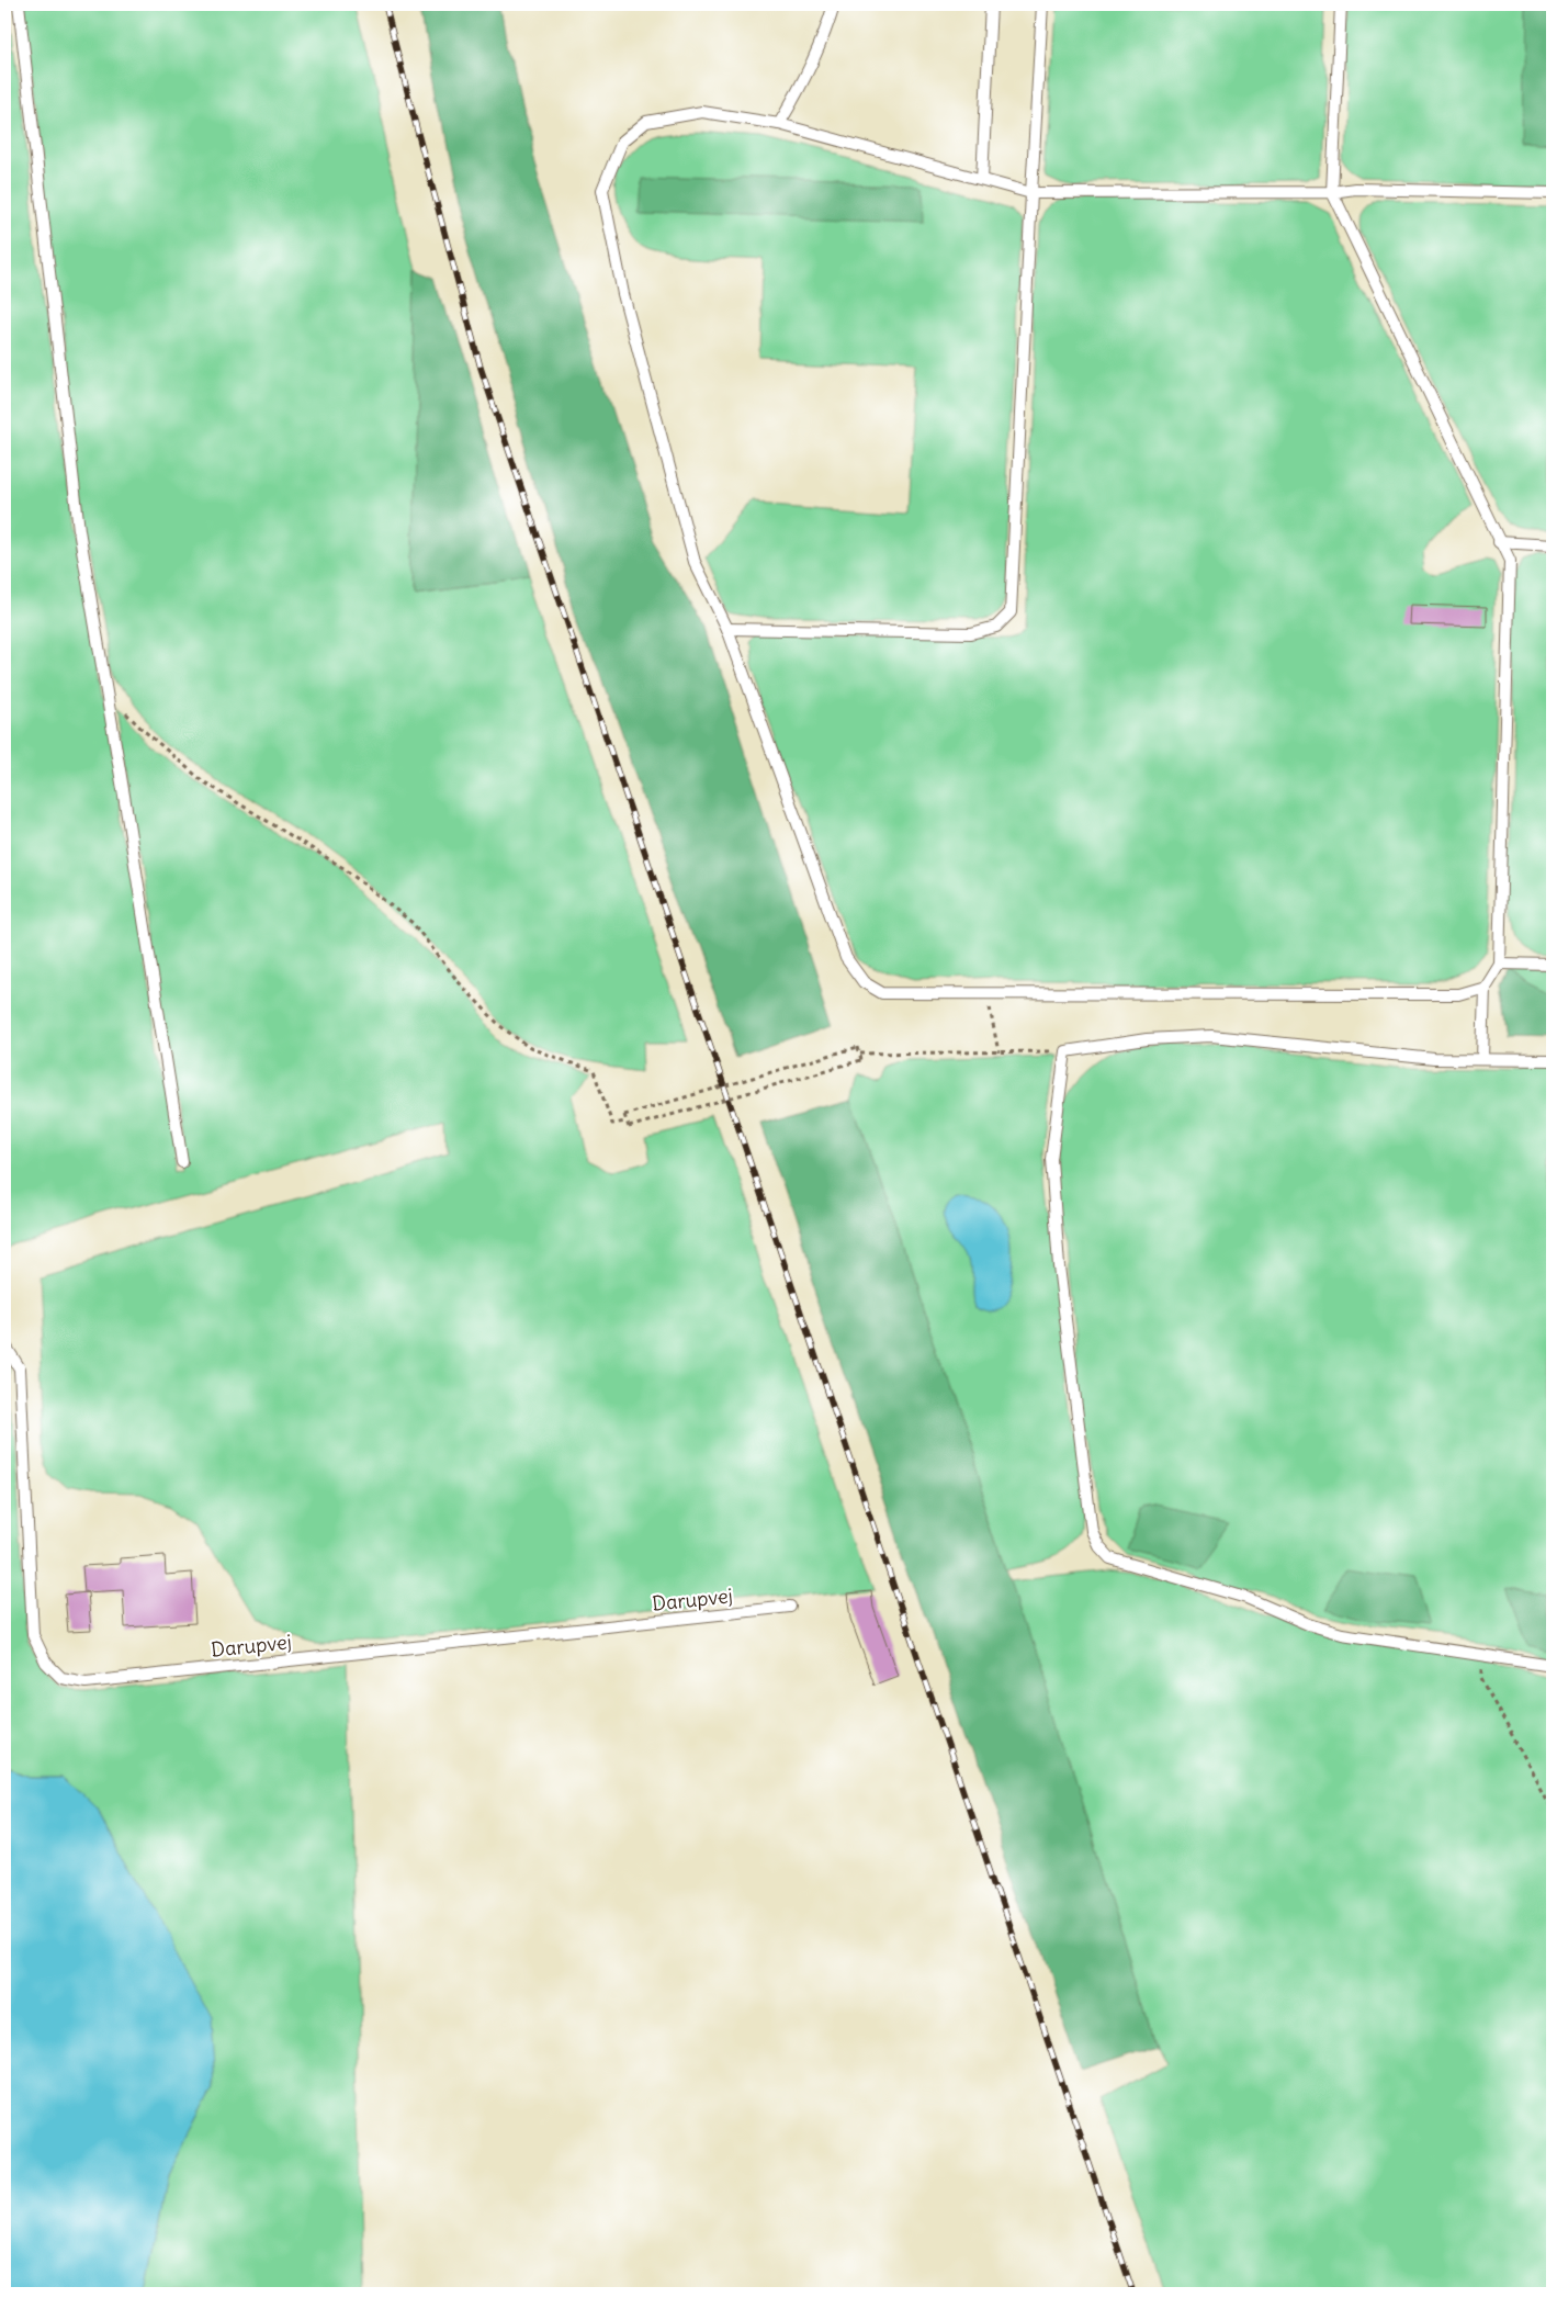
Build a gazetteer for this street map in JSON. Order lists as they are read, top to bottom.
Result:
{
  "streets": {
    "lane": ["Darupvej"]
  }
}
